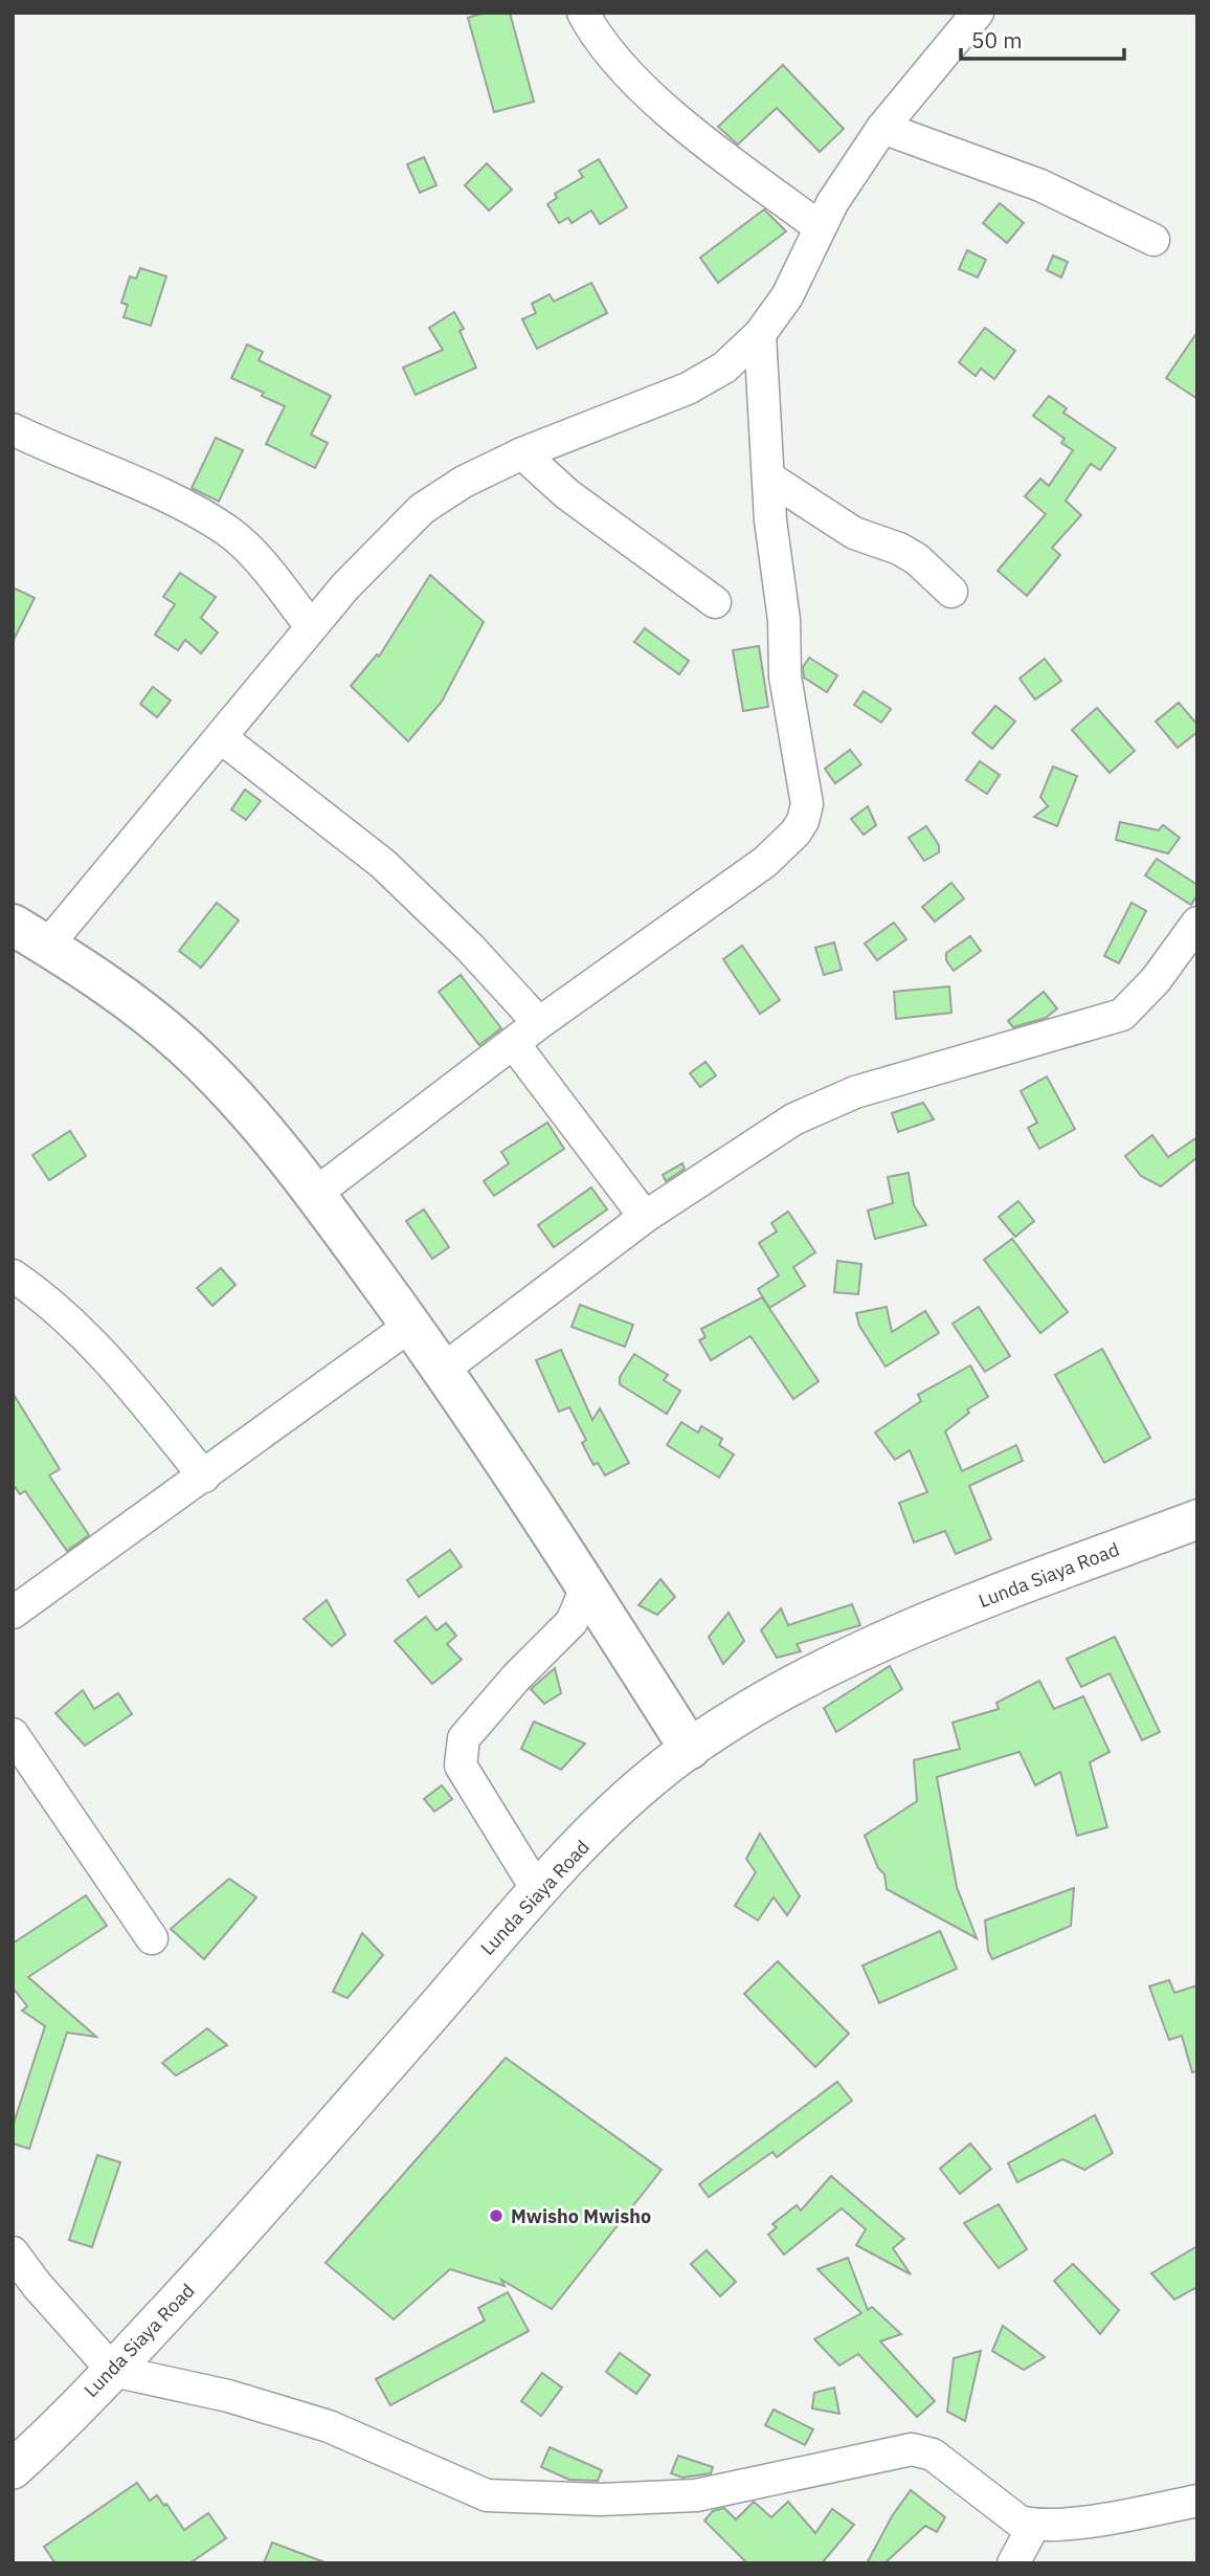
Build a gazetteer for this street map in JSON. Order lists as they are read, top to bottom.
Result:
{
  "streets": {
    "main road": ["Lunda Siaya Road"]
  },
  "places": ["Mwisho Mwisho"],
  "scale_bar": "50 m"
}
